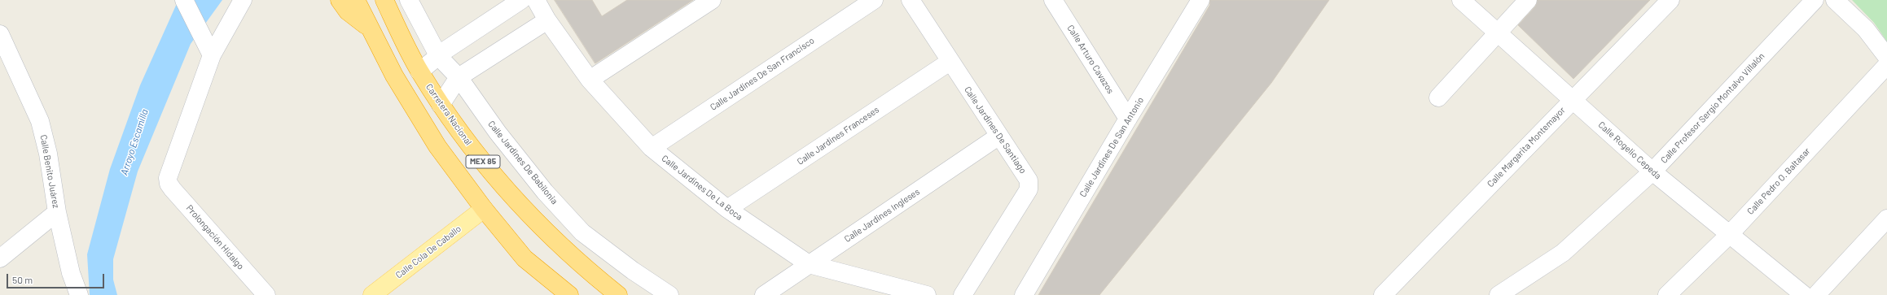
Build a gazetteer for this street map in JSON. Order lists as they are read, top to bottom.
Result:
{
  "streets": {
    "highway": ["Carretera Nacional", "MEX 85"],
    "main road": ["Calle Cola De Caballo"],
    "street": [
      "Calle Arturo Cavazos",
      "Calle Jardines De San Francisco",
      "Calle Profesor Sergio Montalvo Villalón",
      "Calle Jardines De Santiago",
      "Calle Jardines Franceses",
      "Calle Jardines De San Antonio",
      "Calle Margarita Montemayor",
      "Calle Rogelio Cepeda",
      "Calle Jardines De Babilonia",
      "Calle Benito Juárez",
      "Calle Pedro O. Baltasar",
      "Calle Jardines De La Boca",
      "Calle Jardines Ingleses",
      "Prolongación Hidalgo"
    ]
  },
  "crossings": [
    ["Calle Arturo Cavazos", "Calle Jardines De San Antonio"],
    ["Calle Jardines De San Francisco", "Calle Jardines De La Boca"],
    ["Calle Profesor Sergio Montalvo Villalón", "Calle Rogelio Cepeda"],
    ["Carretera Nacional", "MEX 85"],
    ["Calle Jardines De Santiago", "Calle Jardines Franceses"],
    ["Calle Jardines De Santiago", "Calle Jardines Ingleses"],
    ["Calle Jardines Franceses", "Calle Jardines De La Boca"],
    ["Calle Margarita Montemayor", "Calle Rogelio Cepeda"],
    ["Calle Rogelio Cepeda", "Calle Pedro O. Baltasar"],
    ["MEX 85", "Calle Cola De Caballo"],
    ["Calle Jardines De La Boca", "Calle Jardines Ingleses"]
  ],
  "water": ["Arroyo Escamilla"],
  "scale_bar": "50 m"
}
